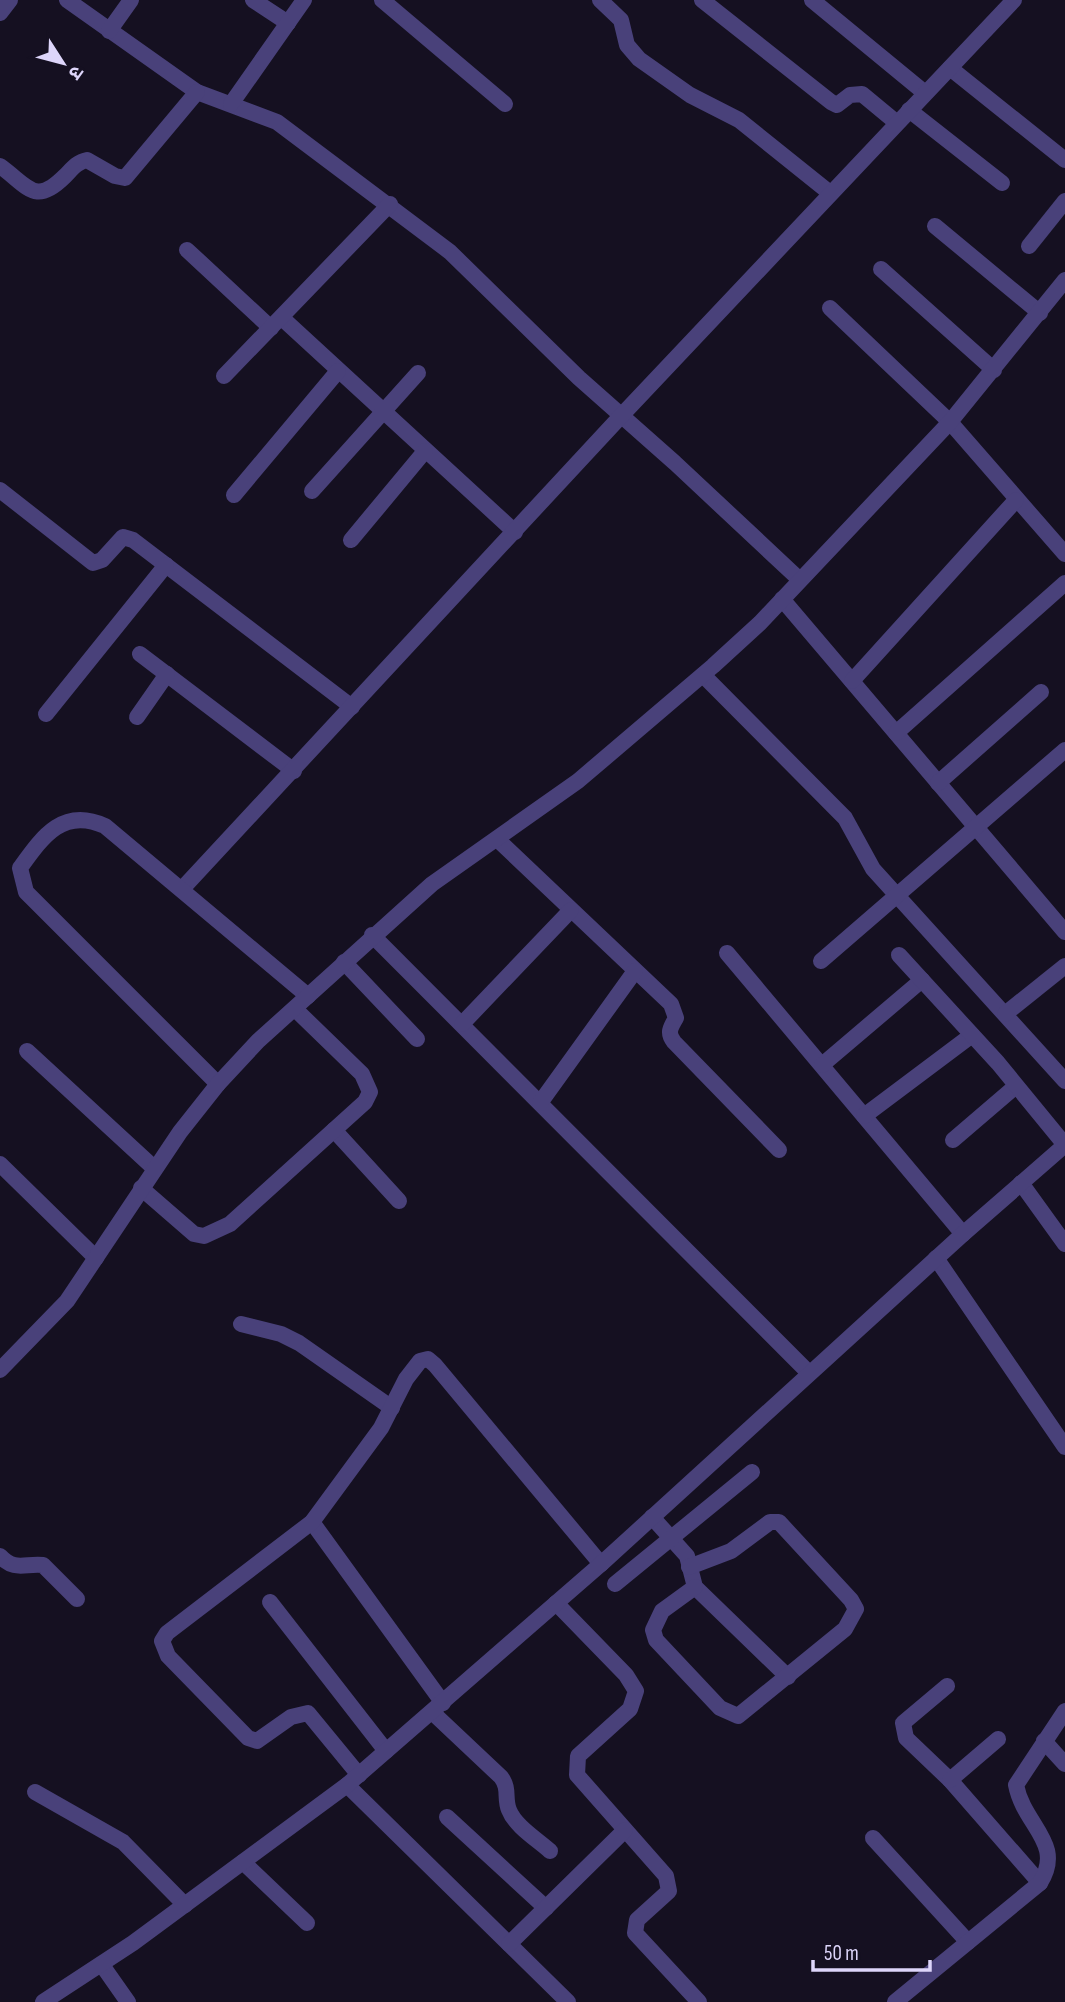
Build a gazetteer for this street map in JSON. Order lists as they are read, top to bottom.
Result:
{
  "scale_bar": "50 m",
  "north": "bottom right"
}
